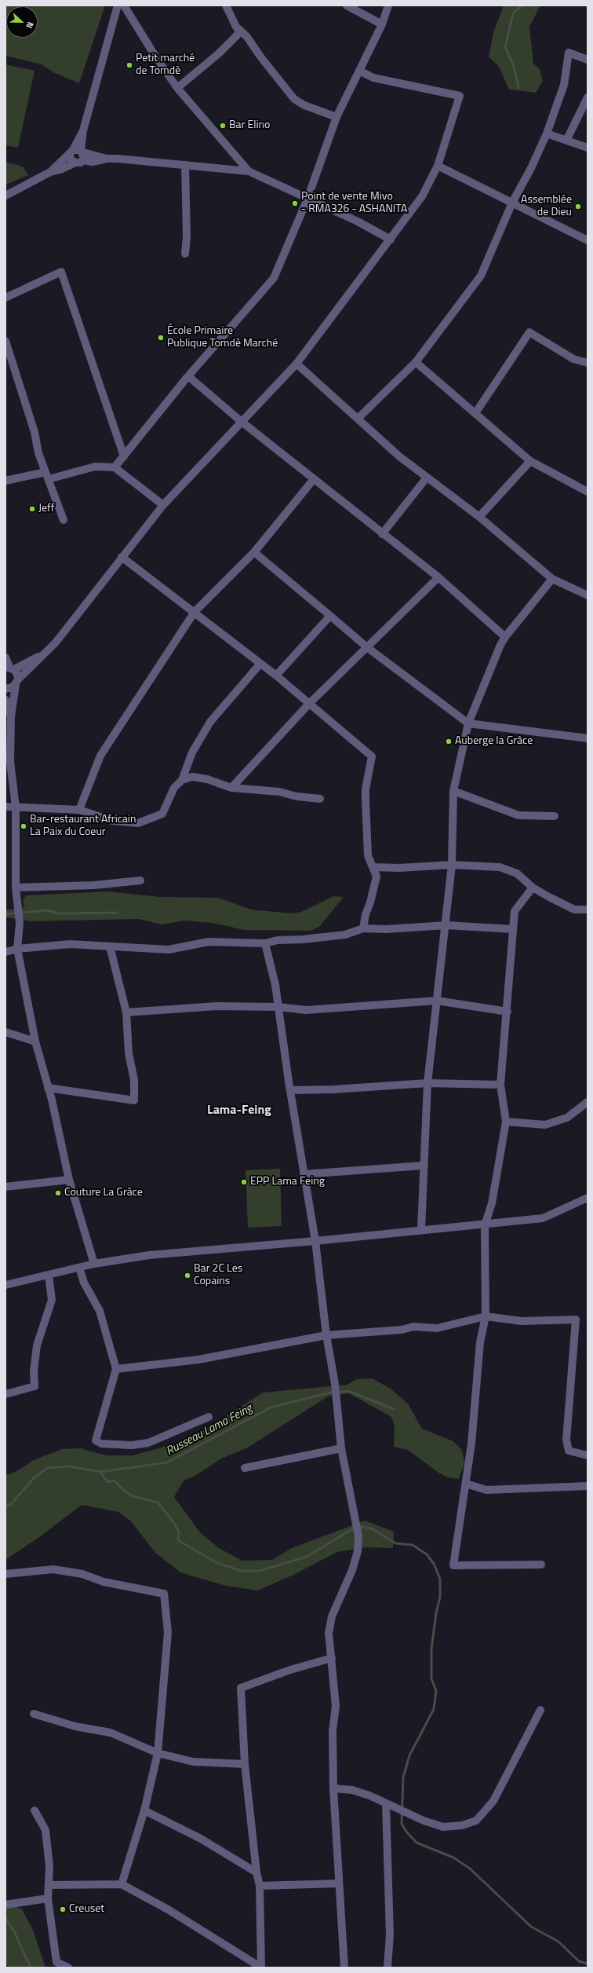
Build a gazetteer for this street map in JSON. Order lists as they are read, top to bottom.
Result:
{
  "districts": ["Lama-Feing"],
  "water": ["Russeau Lama Feing"],
  "places": [
    "Petit marché de Tomdè",
    "Bar Elino",
    "Point de vente Mivo - RMA326 - ASHANITA",
    "Assemblée de Dieu",
    "École Primaire Publique Tomdè Marché",
    "Jeff",
    "Auberge la Grâce",
    "Bar-restaurant Africain La Paix du Coeur",
    "EPP Lama Feing",
    "Couture La Grâce",
    "Bar 2C Les Copains",
    "Creuset"
  ],
  "north": "right"
}
